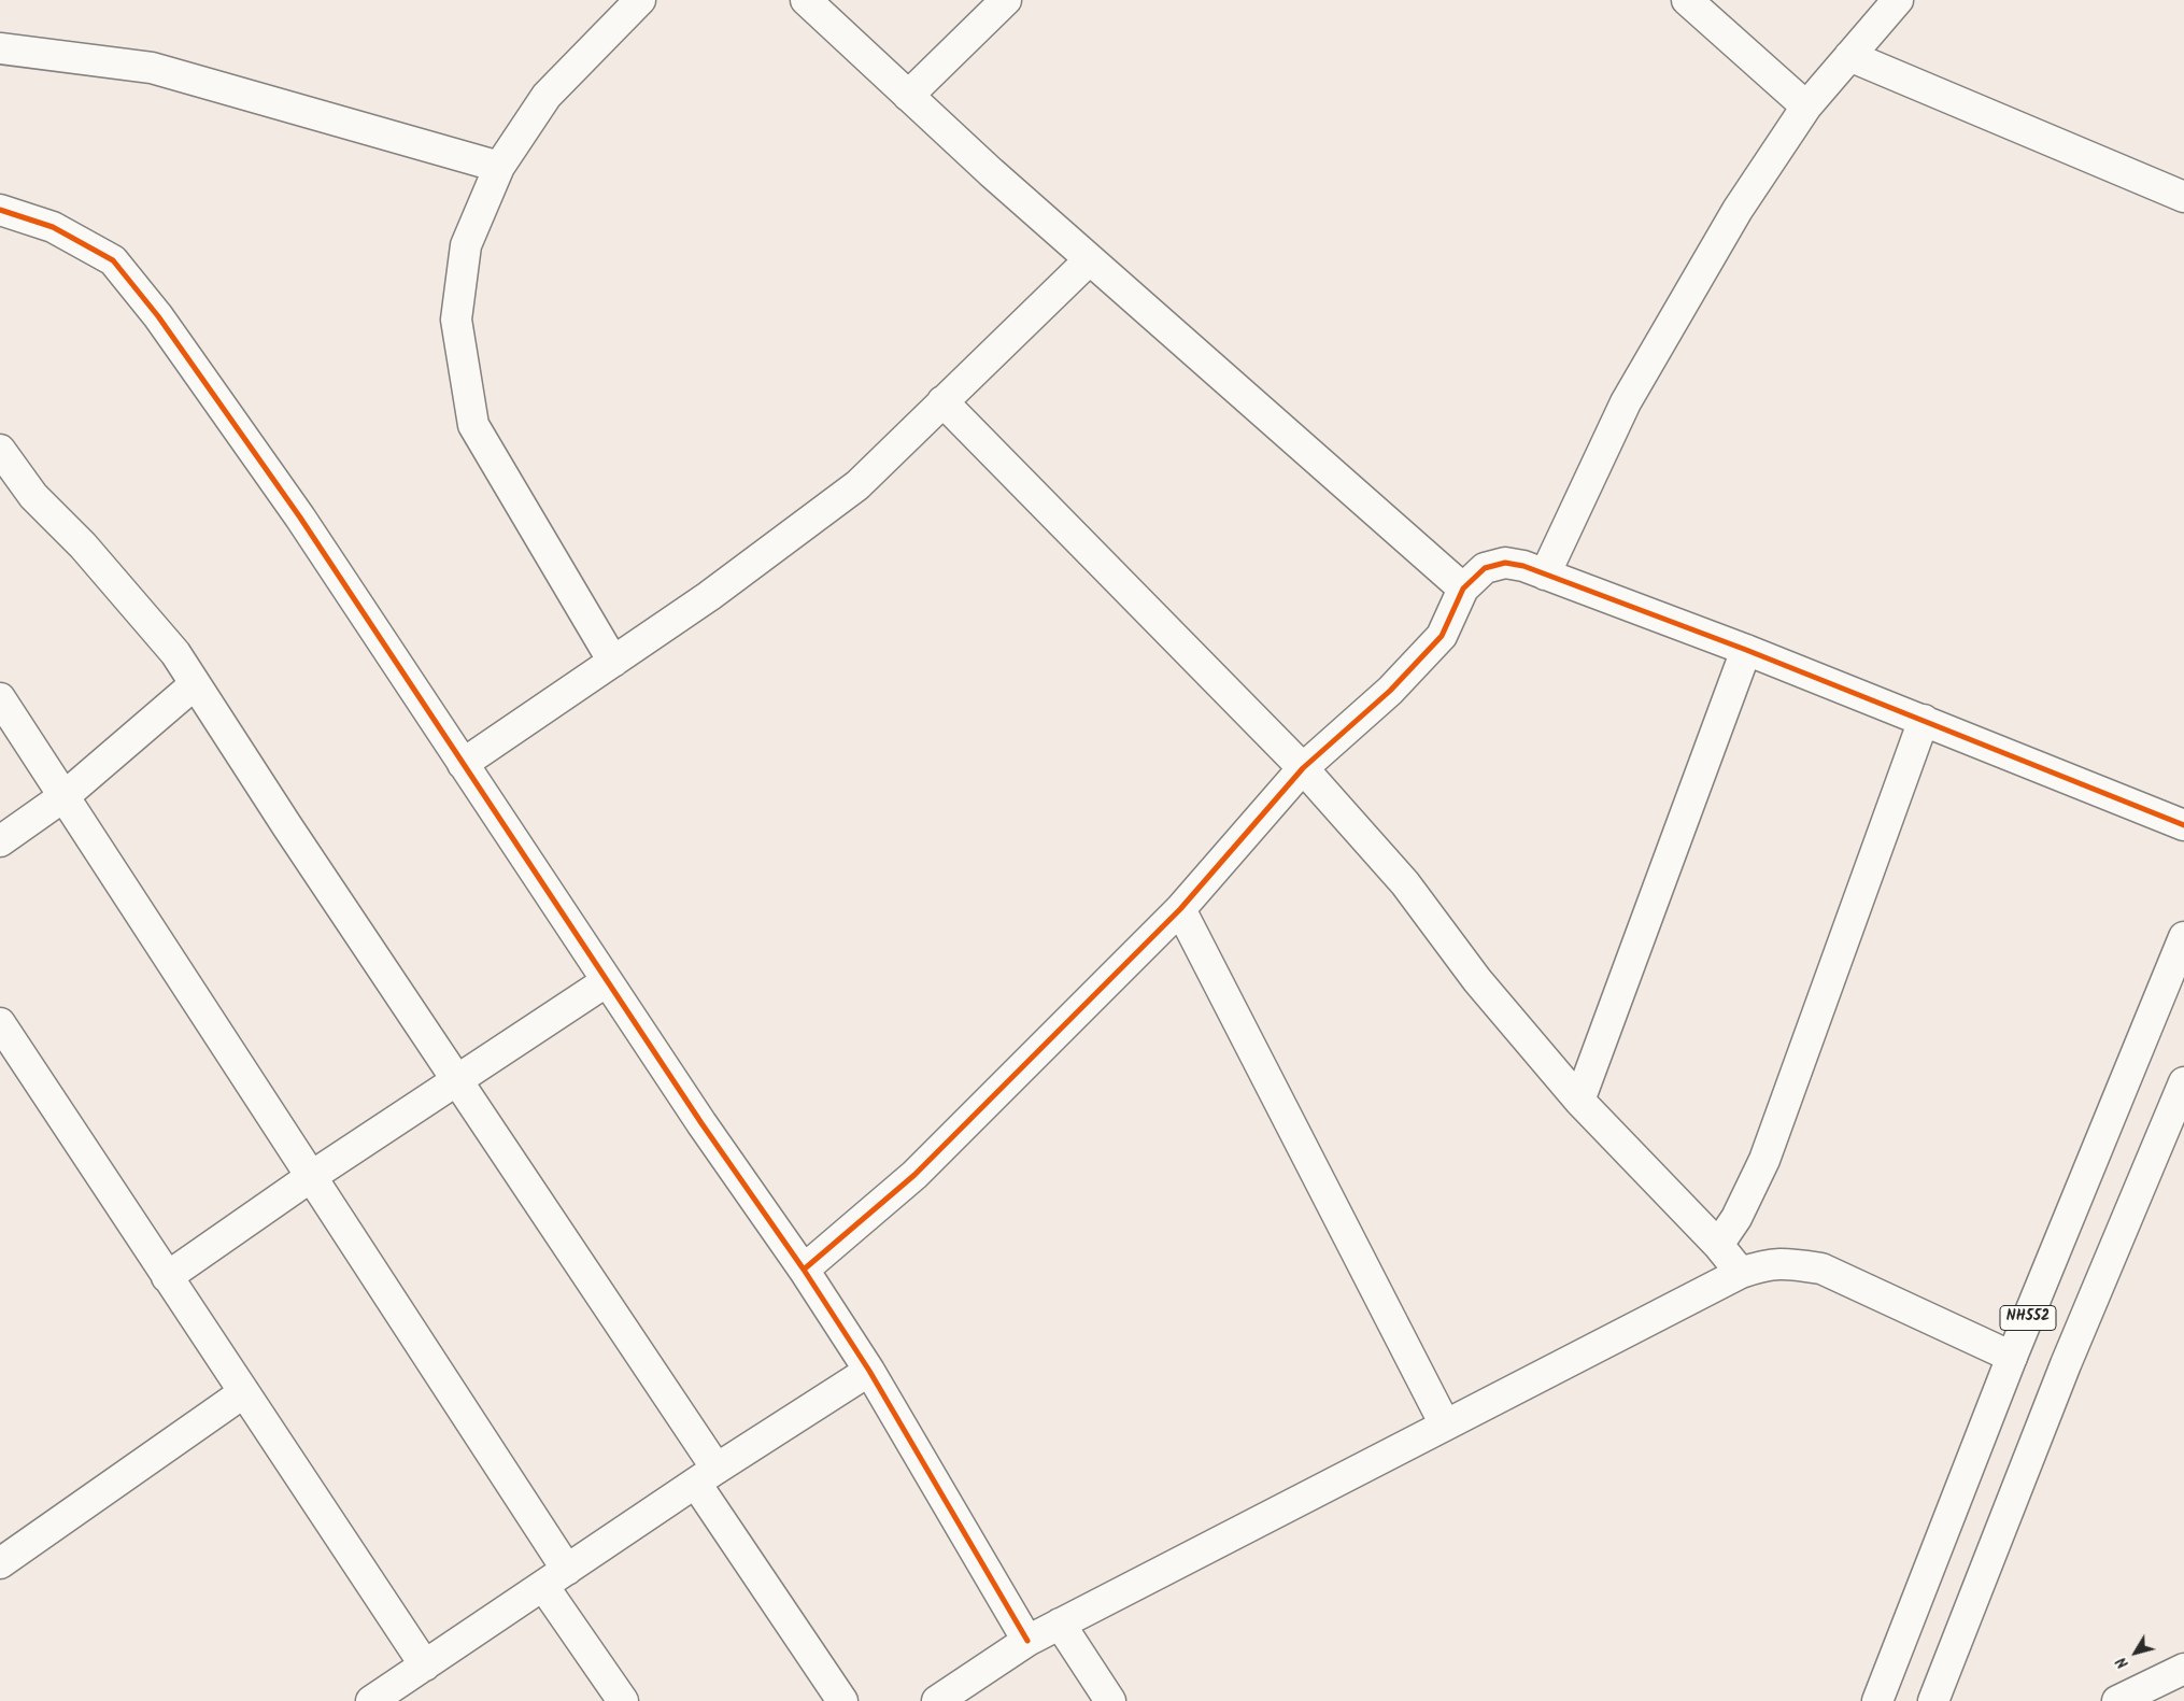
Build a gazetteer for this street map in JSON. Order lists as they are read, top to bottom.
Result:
{
  "streets": {
    "main road": ["NH552"]
  },
  "north": "bottom left"
}
